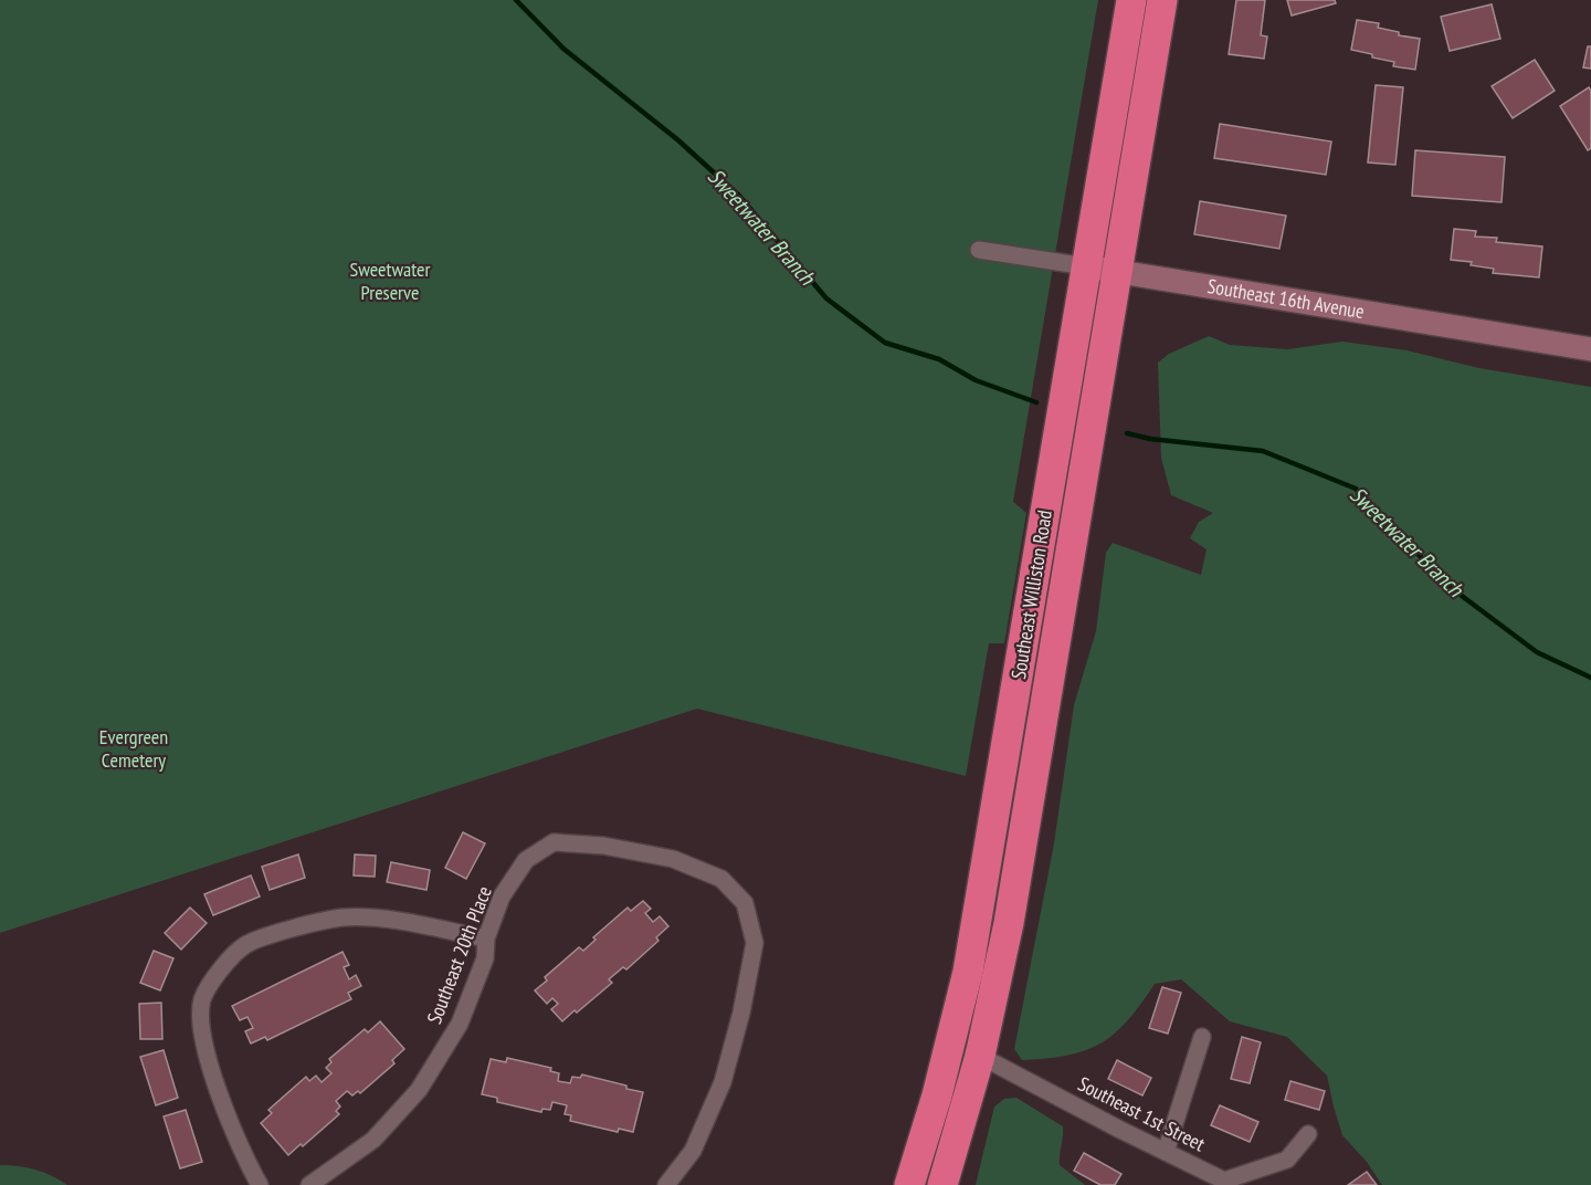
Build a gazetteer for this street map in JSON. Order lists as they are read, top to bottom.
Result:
{
  "streets": {
    "highway": ["Southeast Williston Road"],
    "main road": ["Southeast 16th Avenue"],
    "street": ["Southeast 20th Place", "Southeast 1st Street"]
  },
  "crossings": [
    ["Southeast 16th Avenue", "Southeast Williston Road"],
    ["Southeast Williston Road", "Southeast 1st Street"]
  ],
  "water": ["Sweetwater Branch"],
  "parks": ["Sweetwater Preserve", "Evergreen Cemetery"]
}
